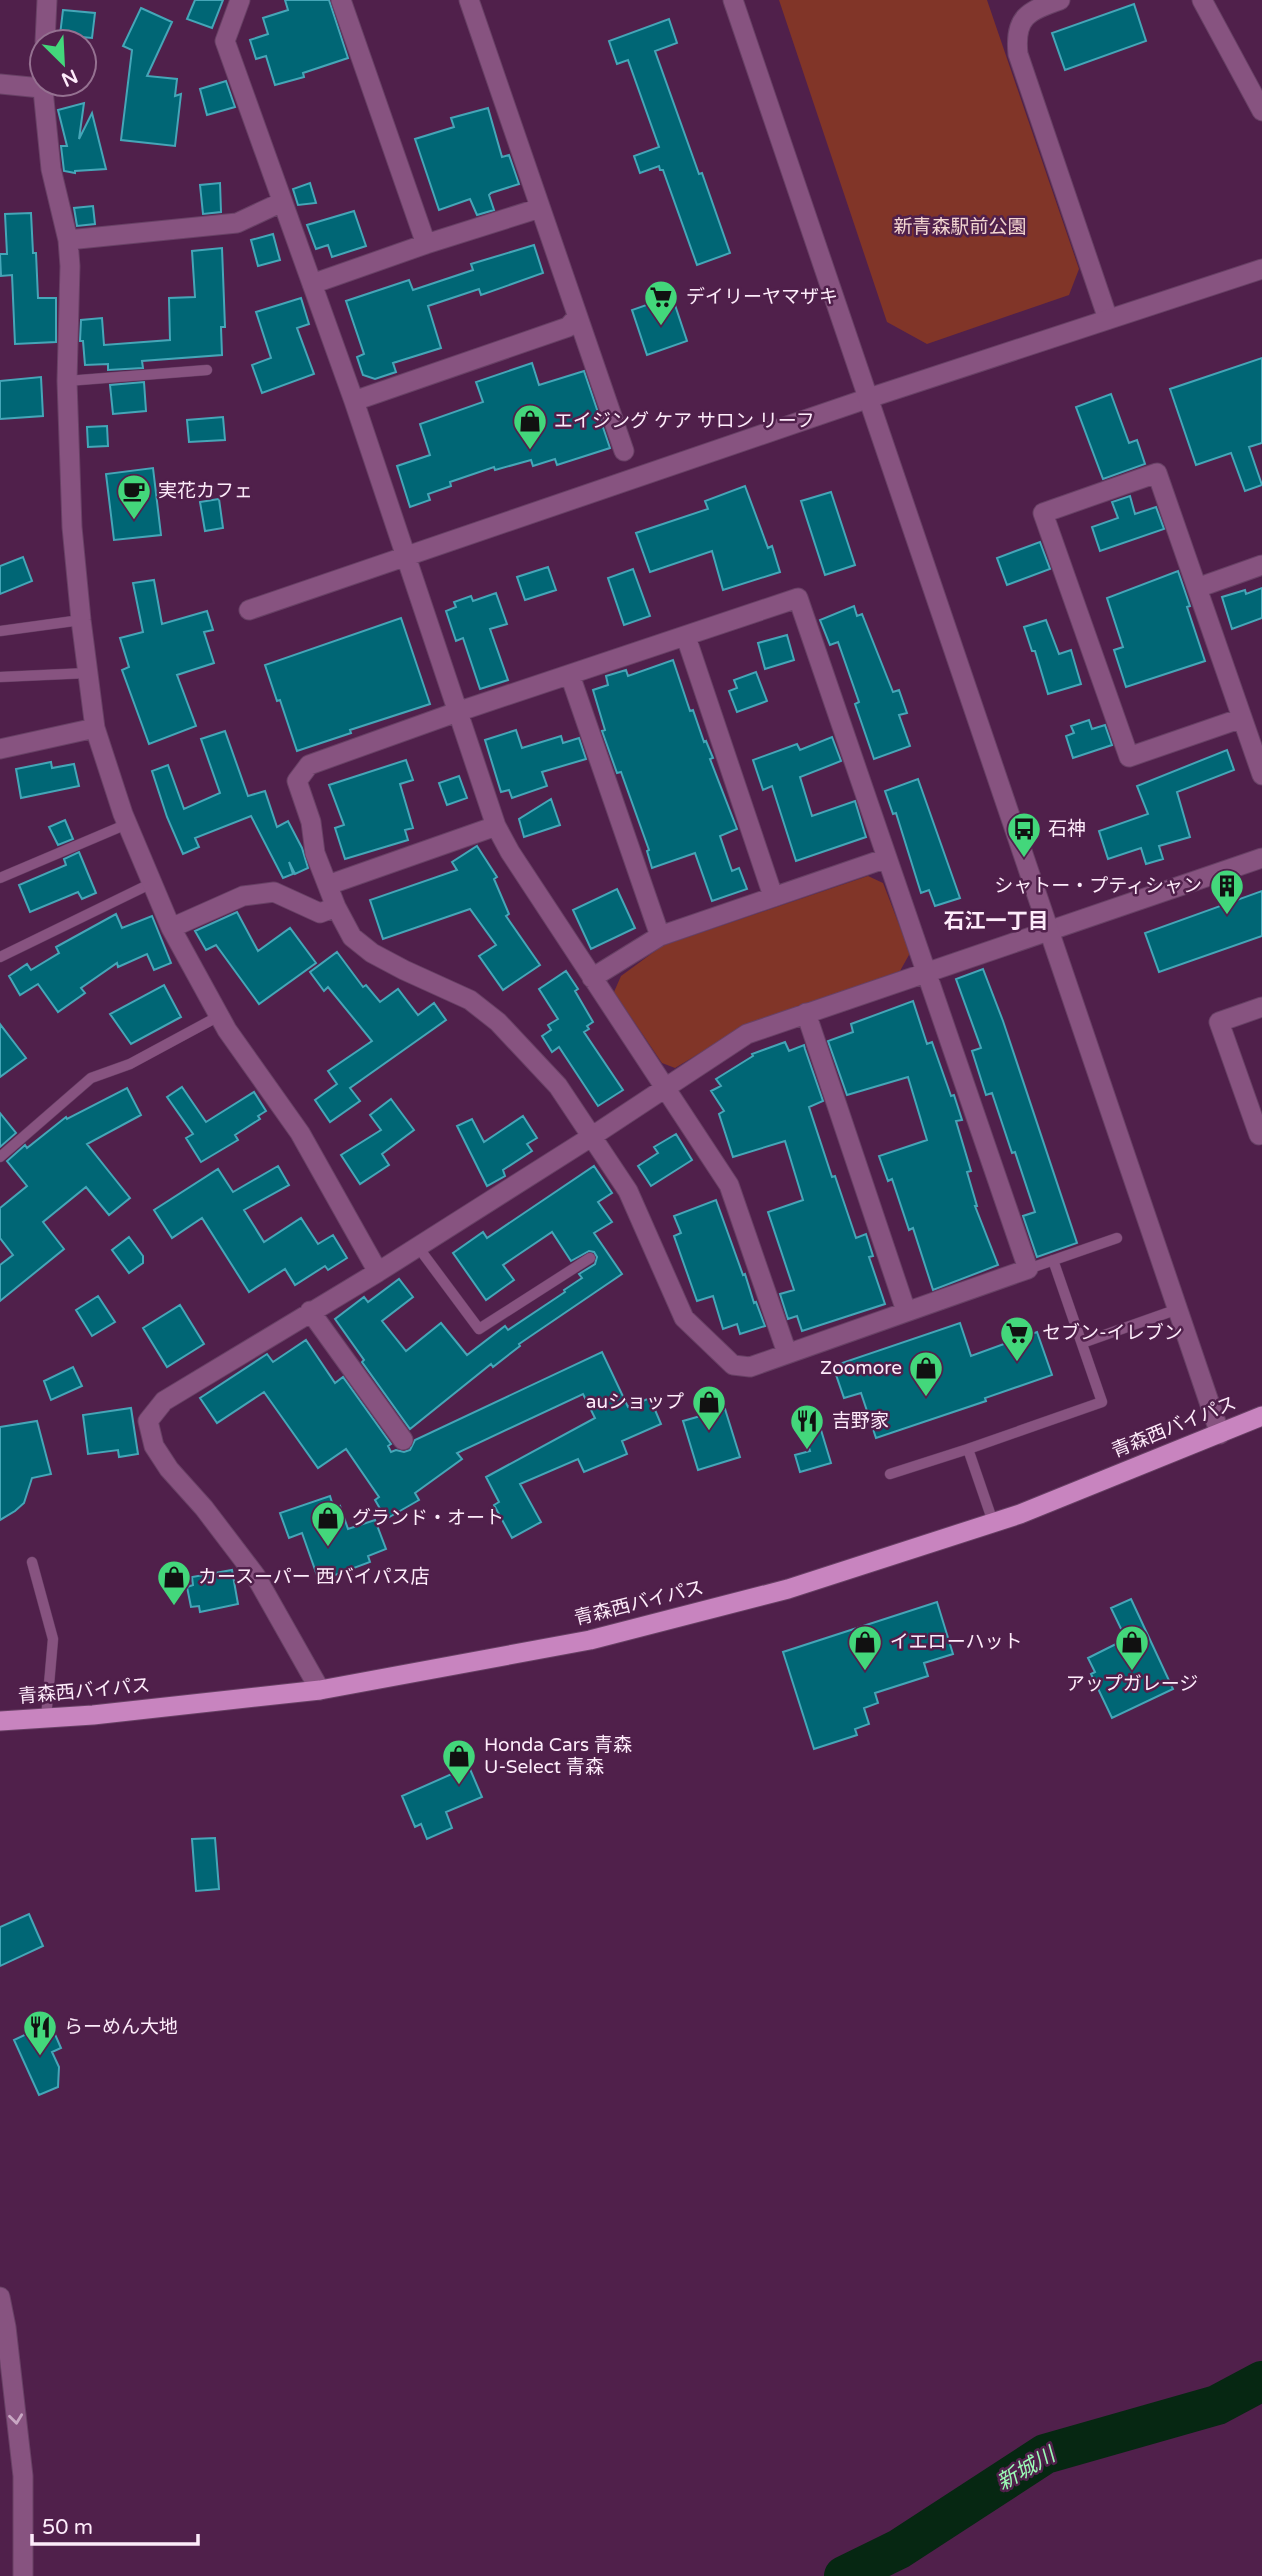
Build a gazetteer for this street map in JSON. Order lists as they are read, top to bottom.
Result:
{
  "streets": {
    "highway": ["青森西バイパス"]
  },
  "districts": ["石江一丁目"],
  "water": ["新城川"],
  "parks": ["新青森駅前公園"],
  "places": {
    "supermarket": ["デイリーヤマザキ", "セブン-イレブン"],
    "shop": [
      "エイジング ケア サロン リーフ",
      "Zoomore",
      "auショップ",
      "グランド・オート",
      "カースーパー 西バイパス店",
      "イエローハット",
      "アップガレージ",
      "Honda Cars 青森 U-Select 青森"
    ],
    "cafe": ["実花カフェ"],
    "bus stop": ["石神"],
    "building": ["シャトー・プティシャン"],
    "restaurant": ["吉野家", "らーめん大地"]
  },
  "scale_bar": "50 m",
  "north": "bottom right"
}
